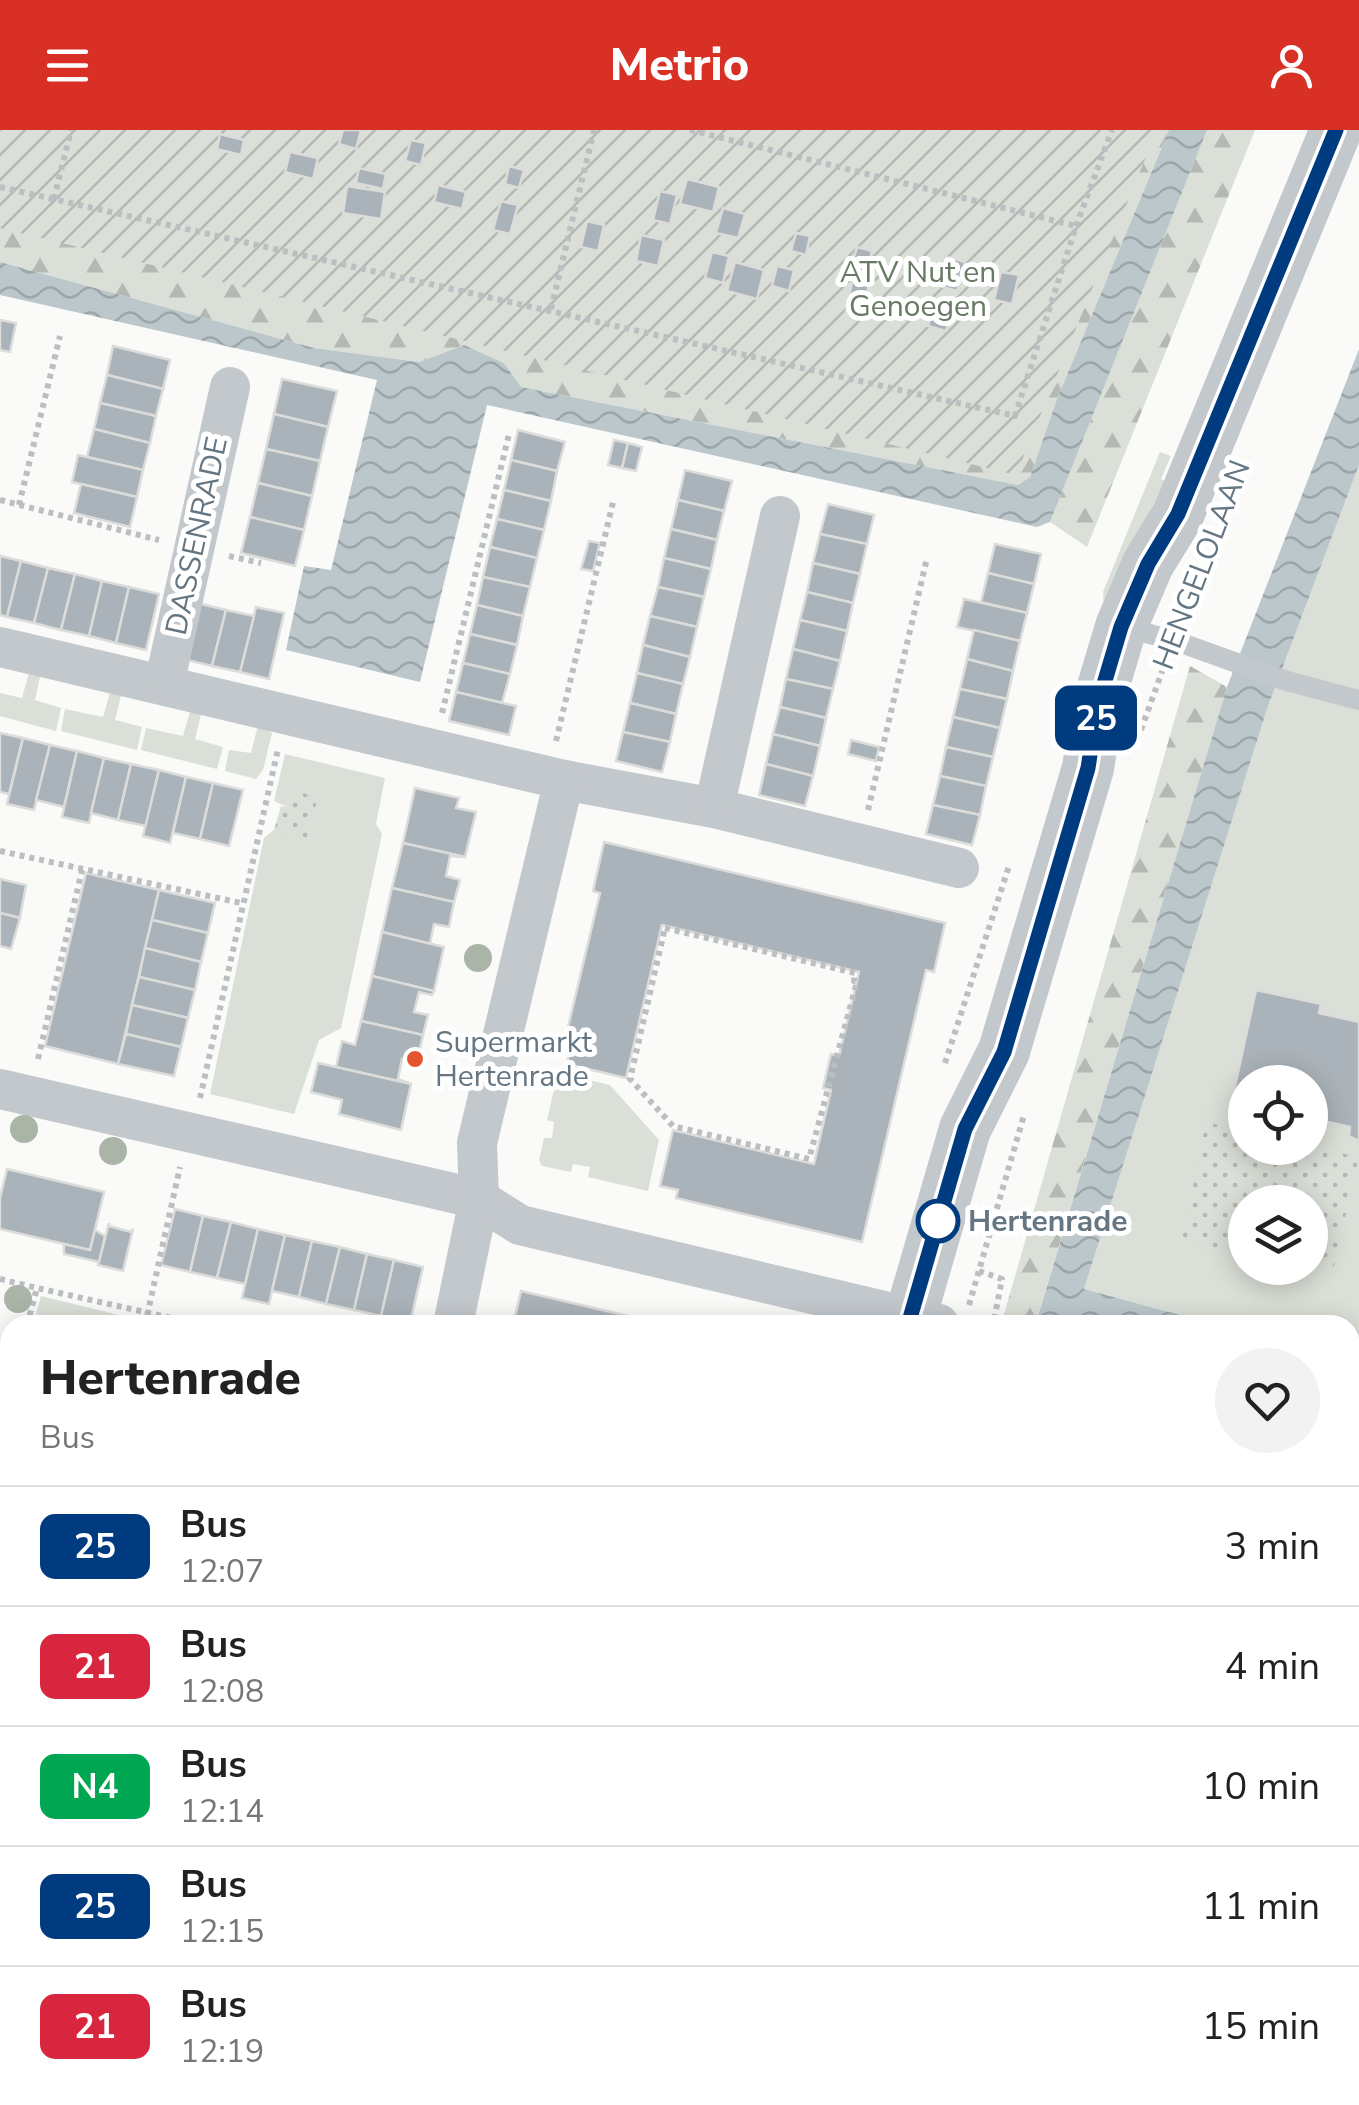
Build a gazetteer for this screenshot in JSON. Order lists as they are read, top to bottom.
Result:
{
  "streets": {
    "street": ["DASSENRADE", "HENGELOLAAN"]
  },
  "parks": ["ATV Nut en Genoegen"],
  "places": ["Supermarkt Hertenrade", "Hertenrade"],
  "lines": ["bus line 25"],
  "page": {
    "header": "Metrio",
    "on_map": "25",
    "heading": ["Hertenrade", "Bus"],
    "list": [
      {
        "mark": "25",
        "name": "Bus",
        "note": "12:07",
        "value": "3 min"
      },
      {
        "mark": "21",
        "name": "Bus",
        "note": "12:08",
        "value": "4 min"
      },
      {
        "mark": "N4",
        "name": "Bus",
        "note": "12:14",
        "value": "10 min"
      },
      {
        "mark": "25",
        "name": "Bus",
        "note": "12:15",
        "value": "11 min"
      },
      {
        "mark": "21",
        "name": "Bus",
        "note": "12:19",
        "value": "15 min"
      }
    ]
  }
}
